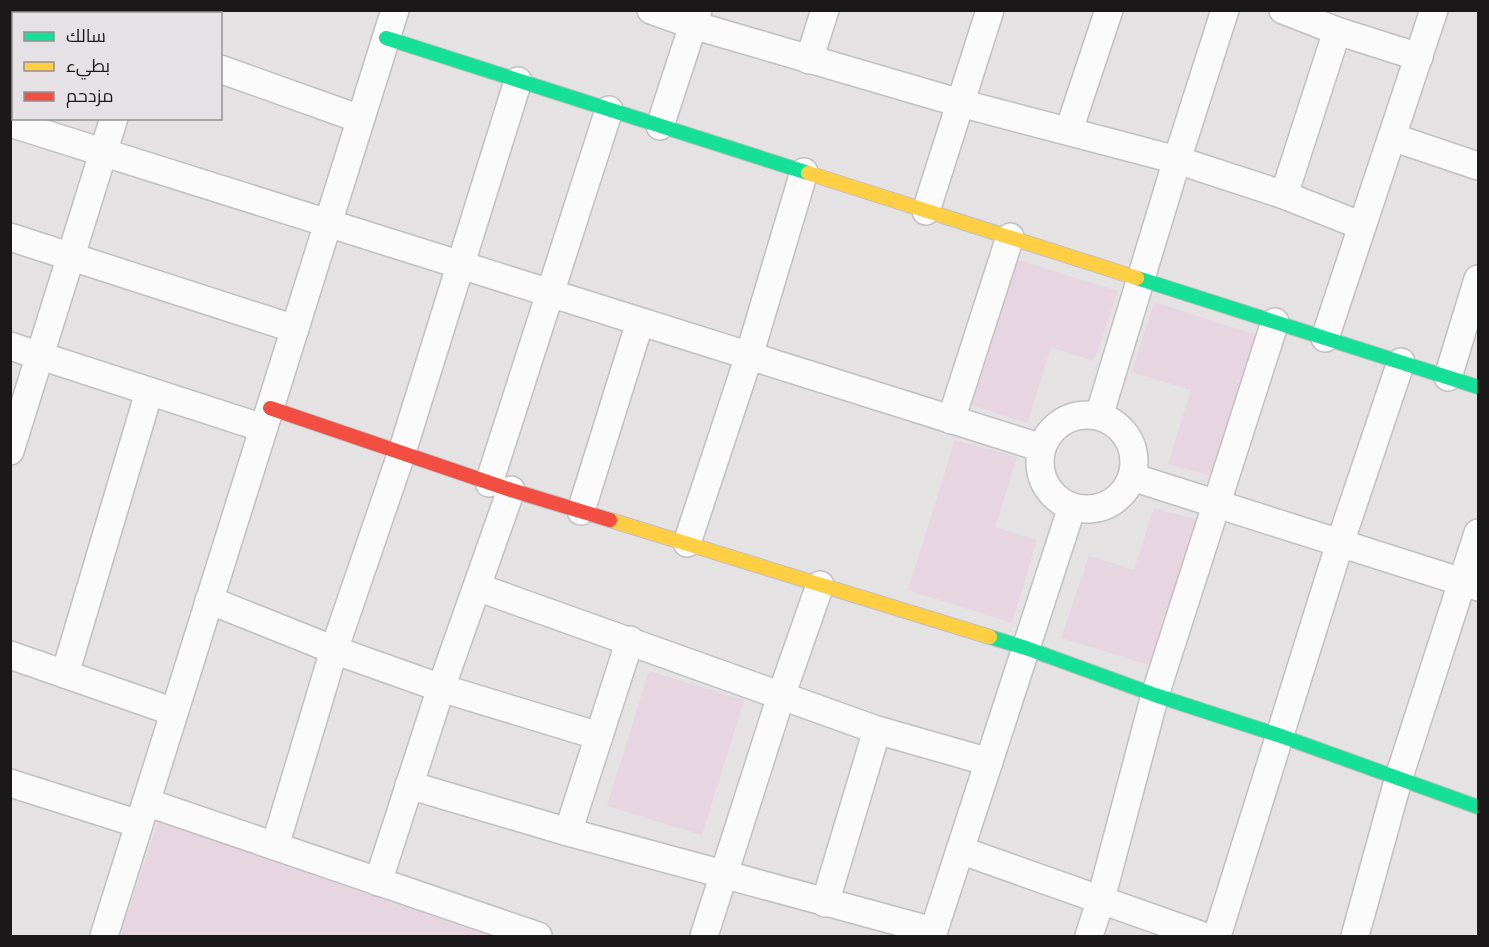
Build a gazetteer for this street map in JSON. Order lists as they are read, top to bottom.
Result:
{
  "legend": ["سالك", "بطيء", "مزدحم"]
}
